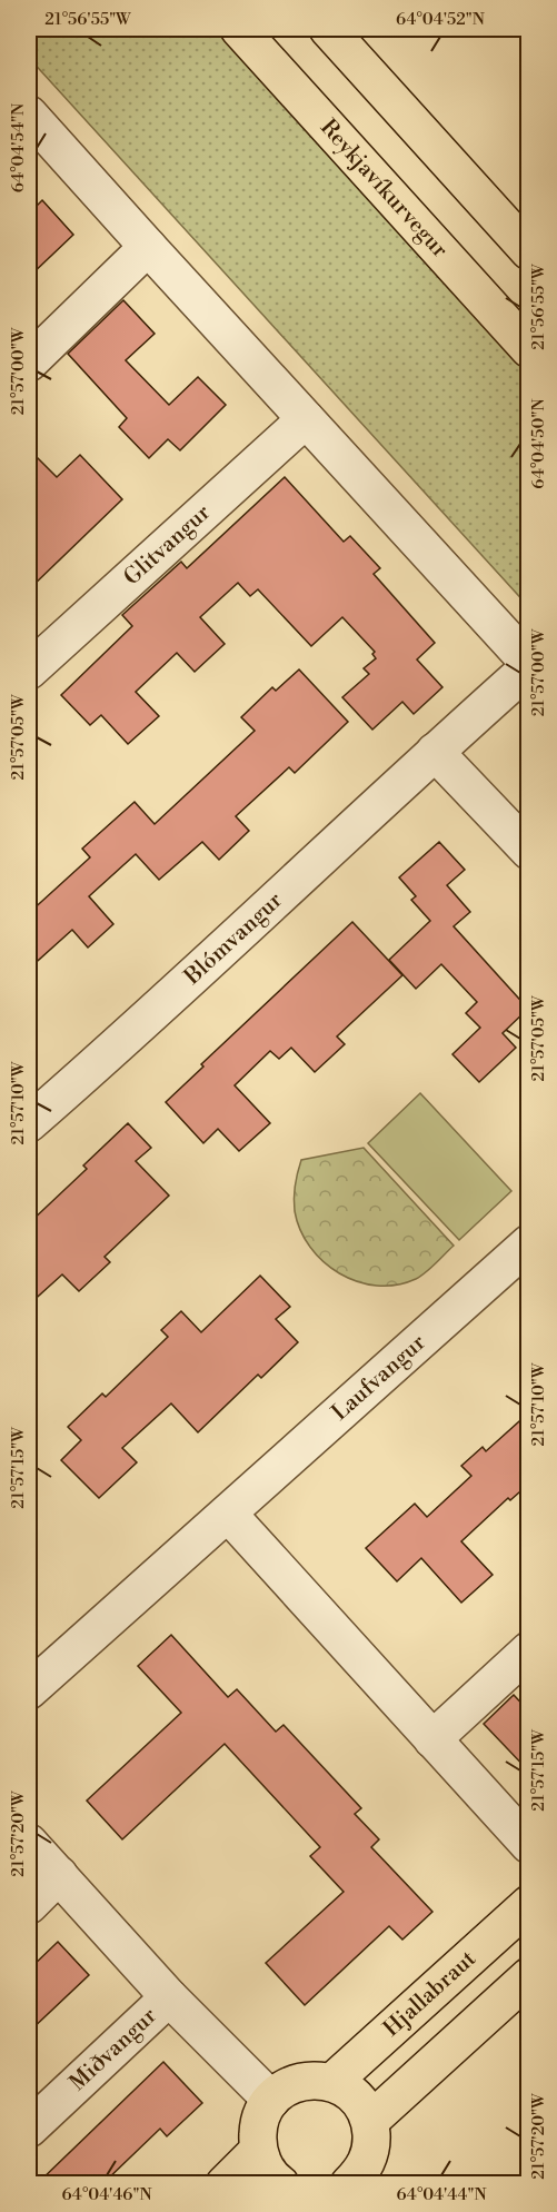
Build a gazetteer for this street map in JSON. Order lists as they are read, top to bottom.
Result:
{
  "streets": {
    "main road": ["Reykjavíkurvegur", "Hjallabraut"],
    "street": [
      "Glitvangur",
      "Blómvangur",
      "Laufvangur",
      "Miðvangur"
    ]
  },
  "coordinates": [
    "21°56'55\"W",
    "64°04'52\"N",
    "64°04'54\"N",
    "21°57'00\"W",
    "64°04'50\"N",
    "21°57'05\"W",
    "21°57'10\"W",
    "21°57'15\"W",
    "21°57'20\"W",
    "64°04'46\"N",
    "64°04'44\"N"
  ]
}
